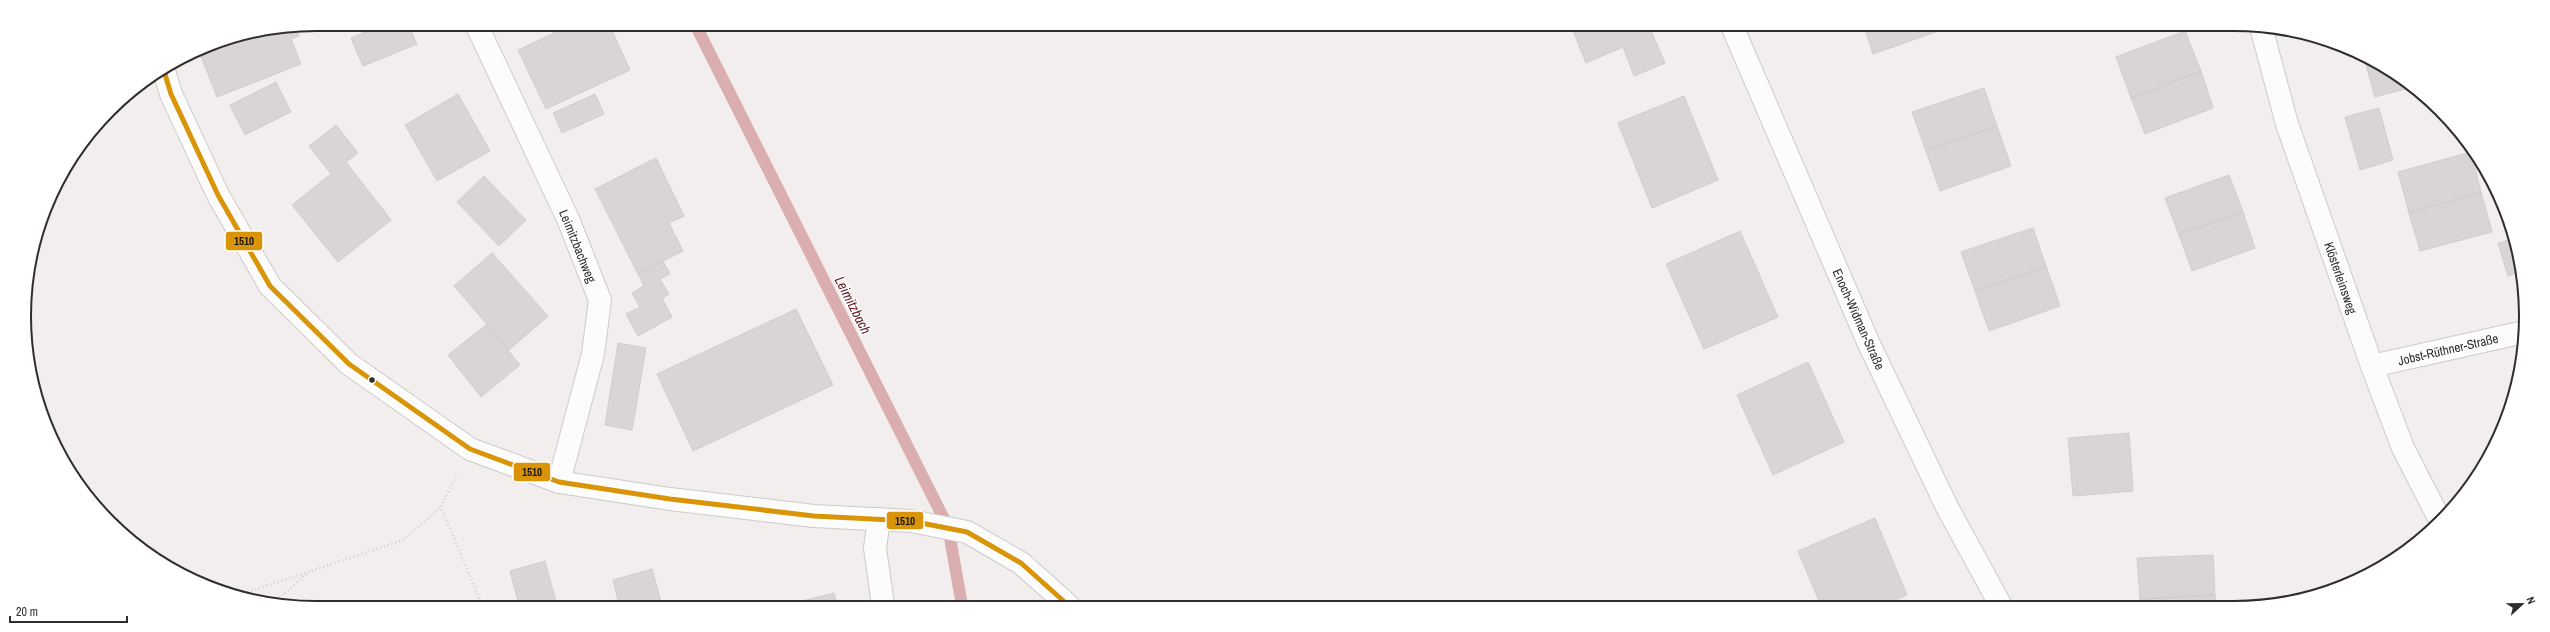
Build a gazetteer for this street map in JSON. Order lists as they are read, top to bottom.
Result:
{
  "streets": {
    "street": [
      "Leimitzbachweg",
      "Klösterleinsweg",
      "Enoch-Widman-Straße",
      "Jobst-Rüthner-Straße"
    ]
  },
  "crossings": [
    ["Klösterleinsweg", "Jobst-Rüthner-Straße"]
  ],
  "water": ["Leimitzbach"],
  "lines": ["transit line 1510"],
  "scale_bar": "20 m",
  "north": "right"
}
